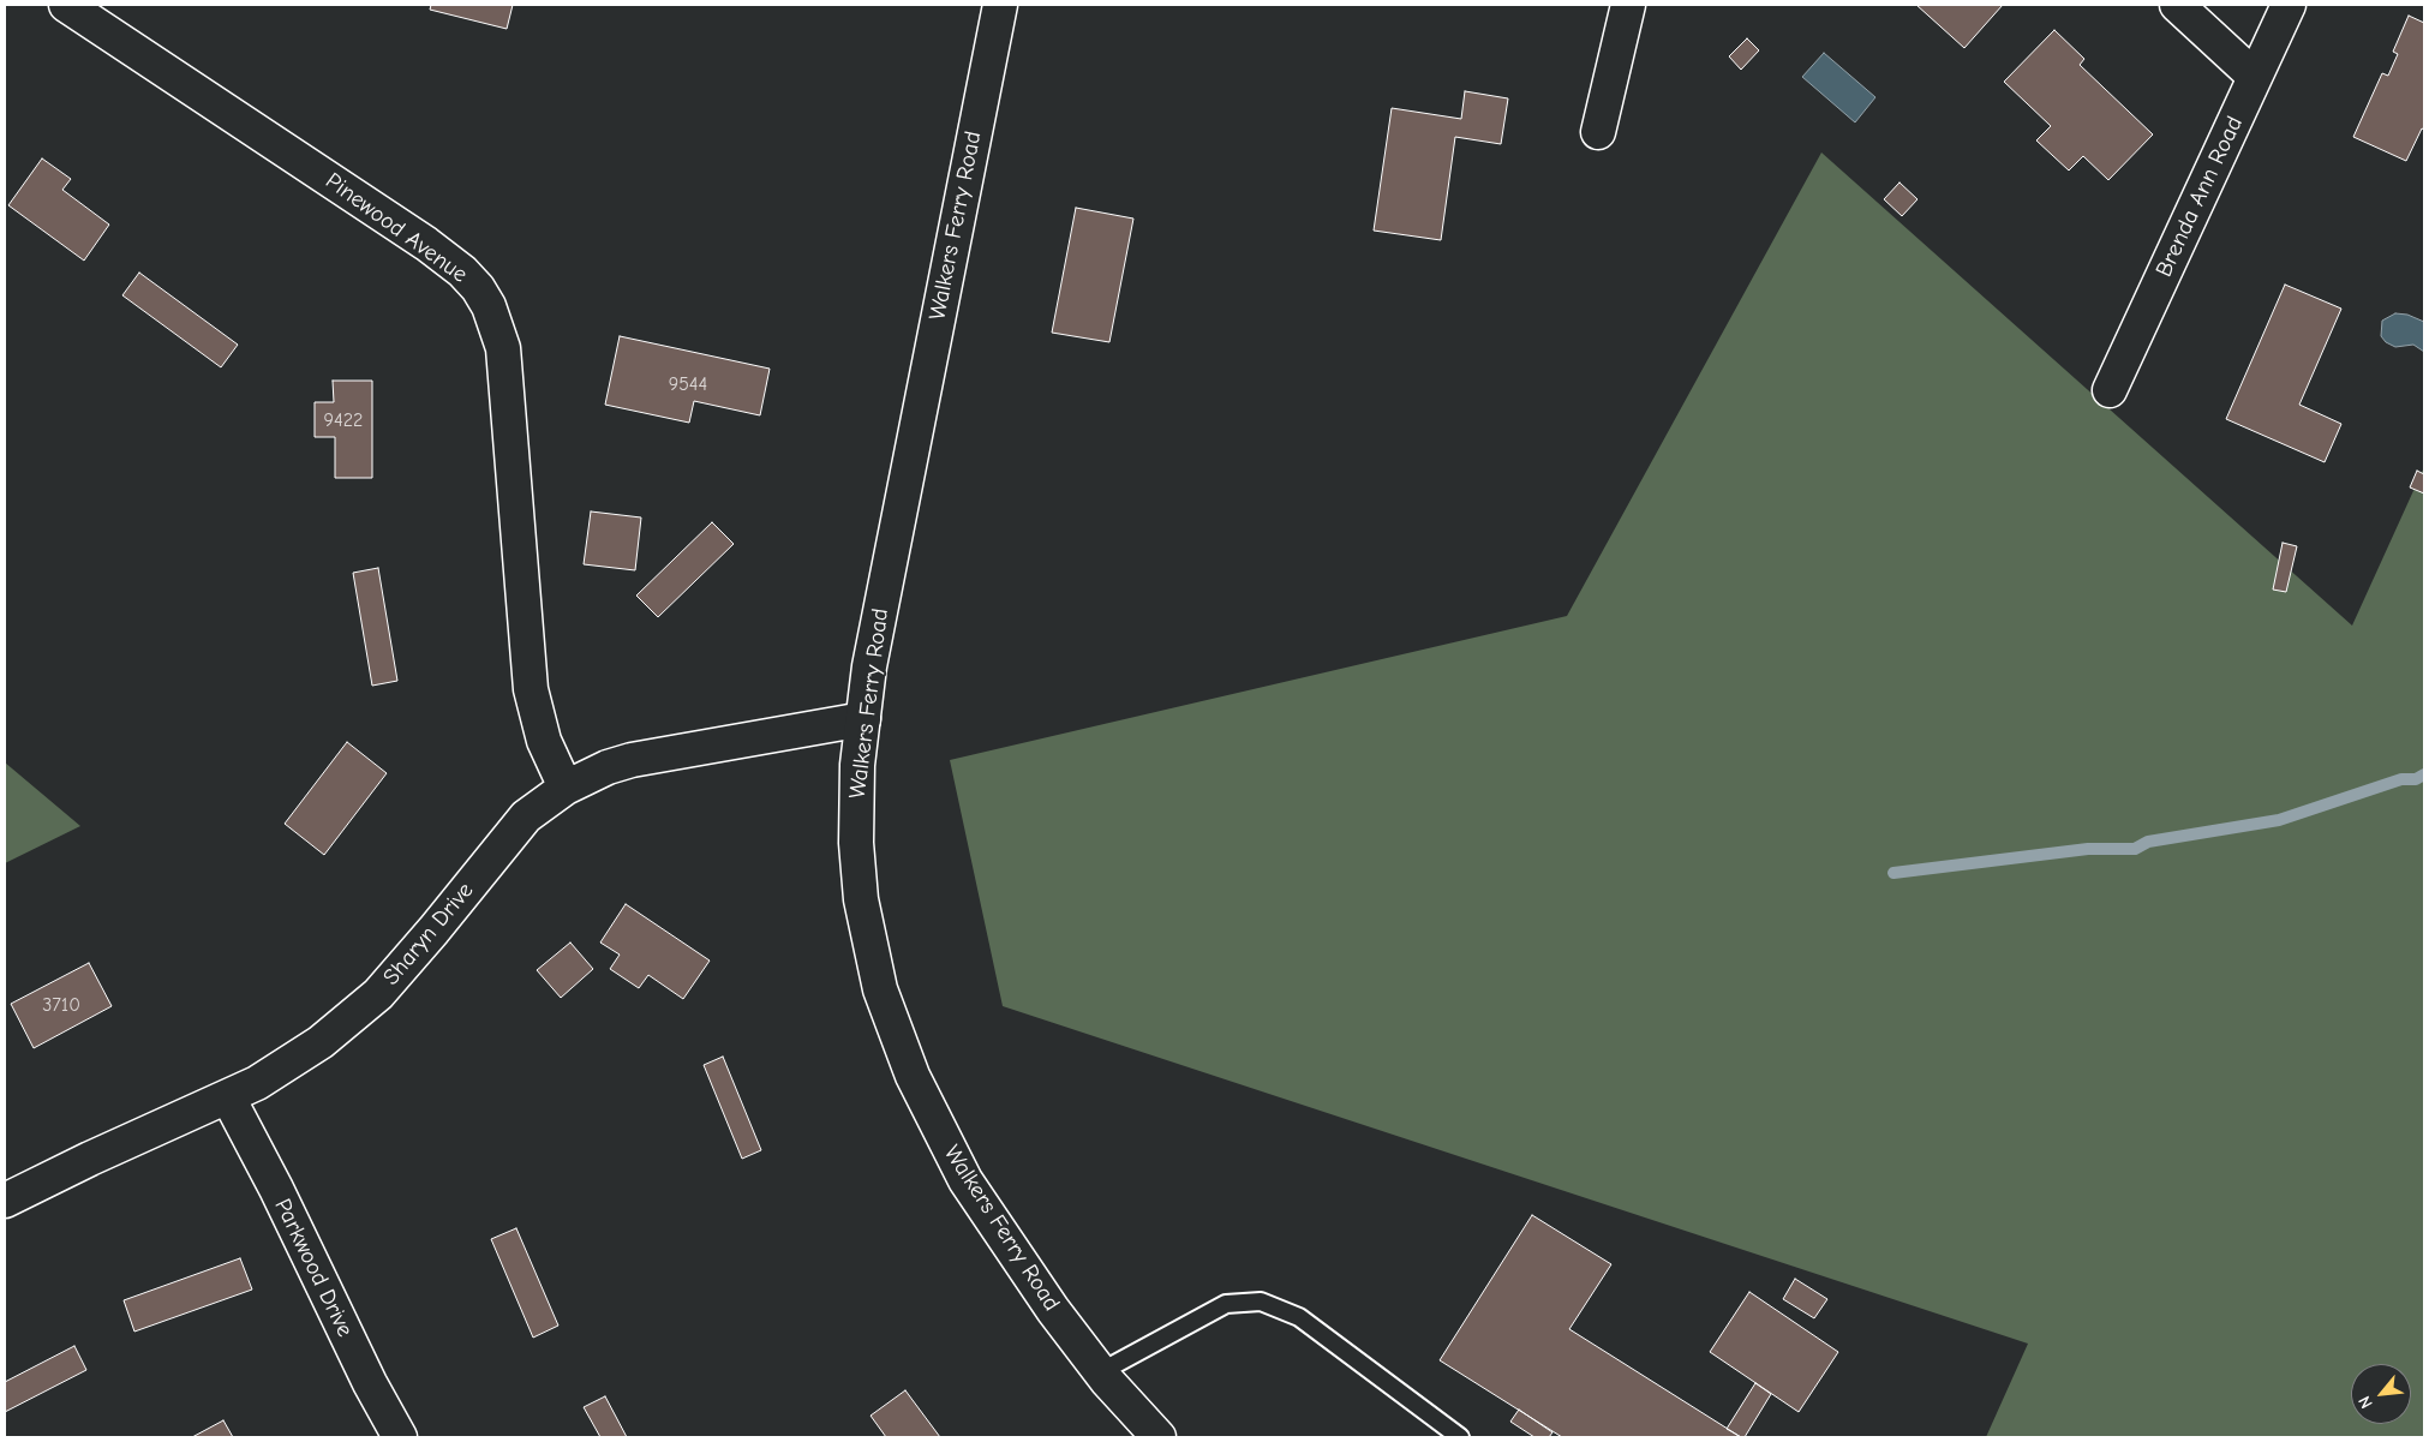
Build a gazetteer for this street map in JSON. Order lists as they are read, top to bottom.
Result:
{
  "streets": {
    "street": [
      "Brenda Ann Road",
      "Walkers Ferry Road",
      "Pinewood Avenue",
      "Sharyn Drive",
      "Parkwood Drive"
    ]
  },
  "crossings": [
    ["Walkers Ferry Road", "Sharyn Drive"],
    ["Pinewood Avenue", "Sharyn Drive"],
    ["Sharyn Drive", "Parkwood Drive"]
  ],
  "house_numbers": ["9544", "9422", "3710"],
  "north": "bottom left"
}
